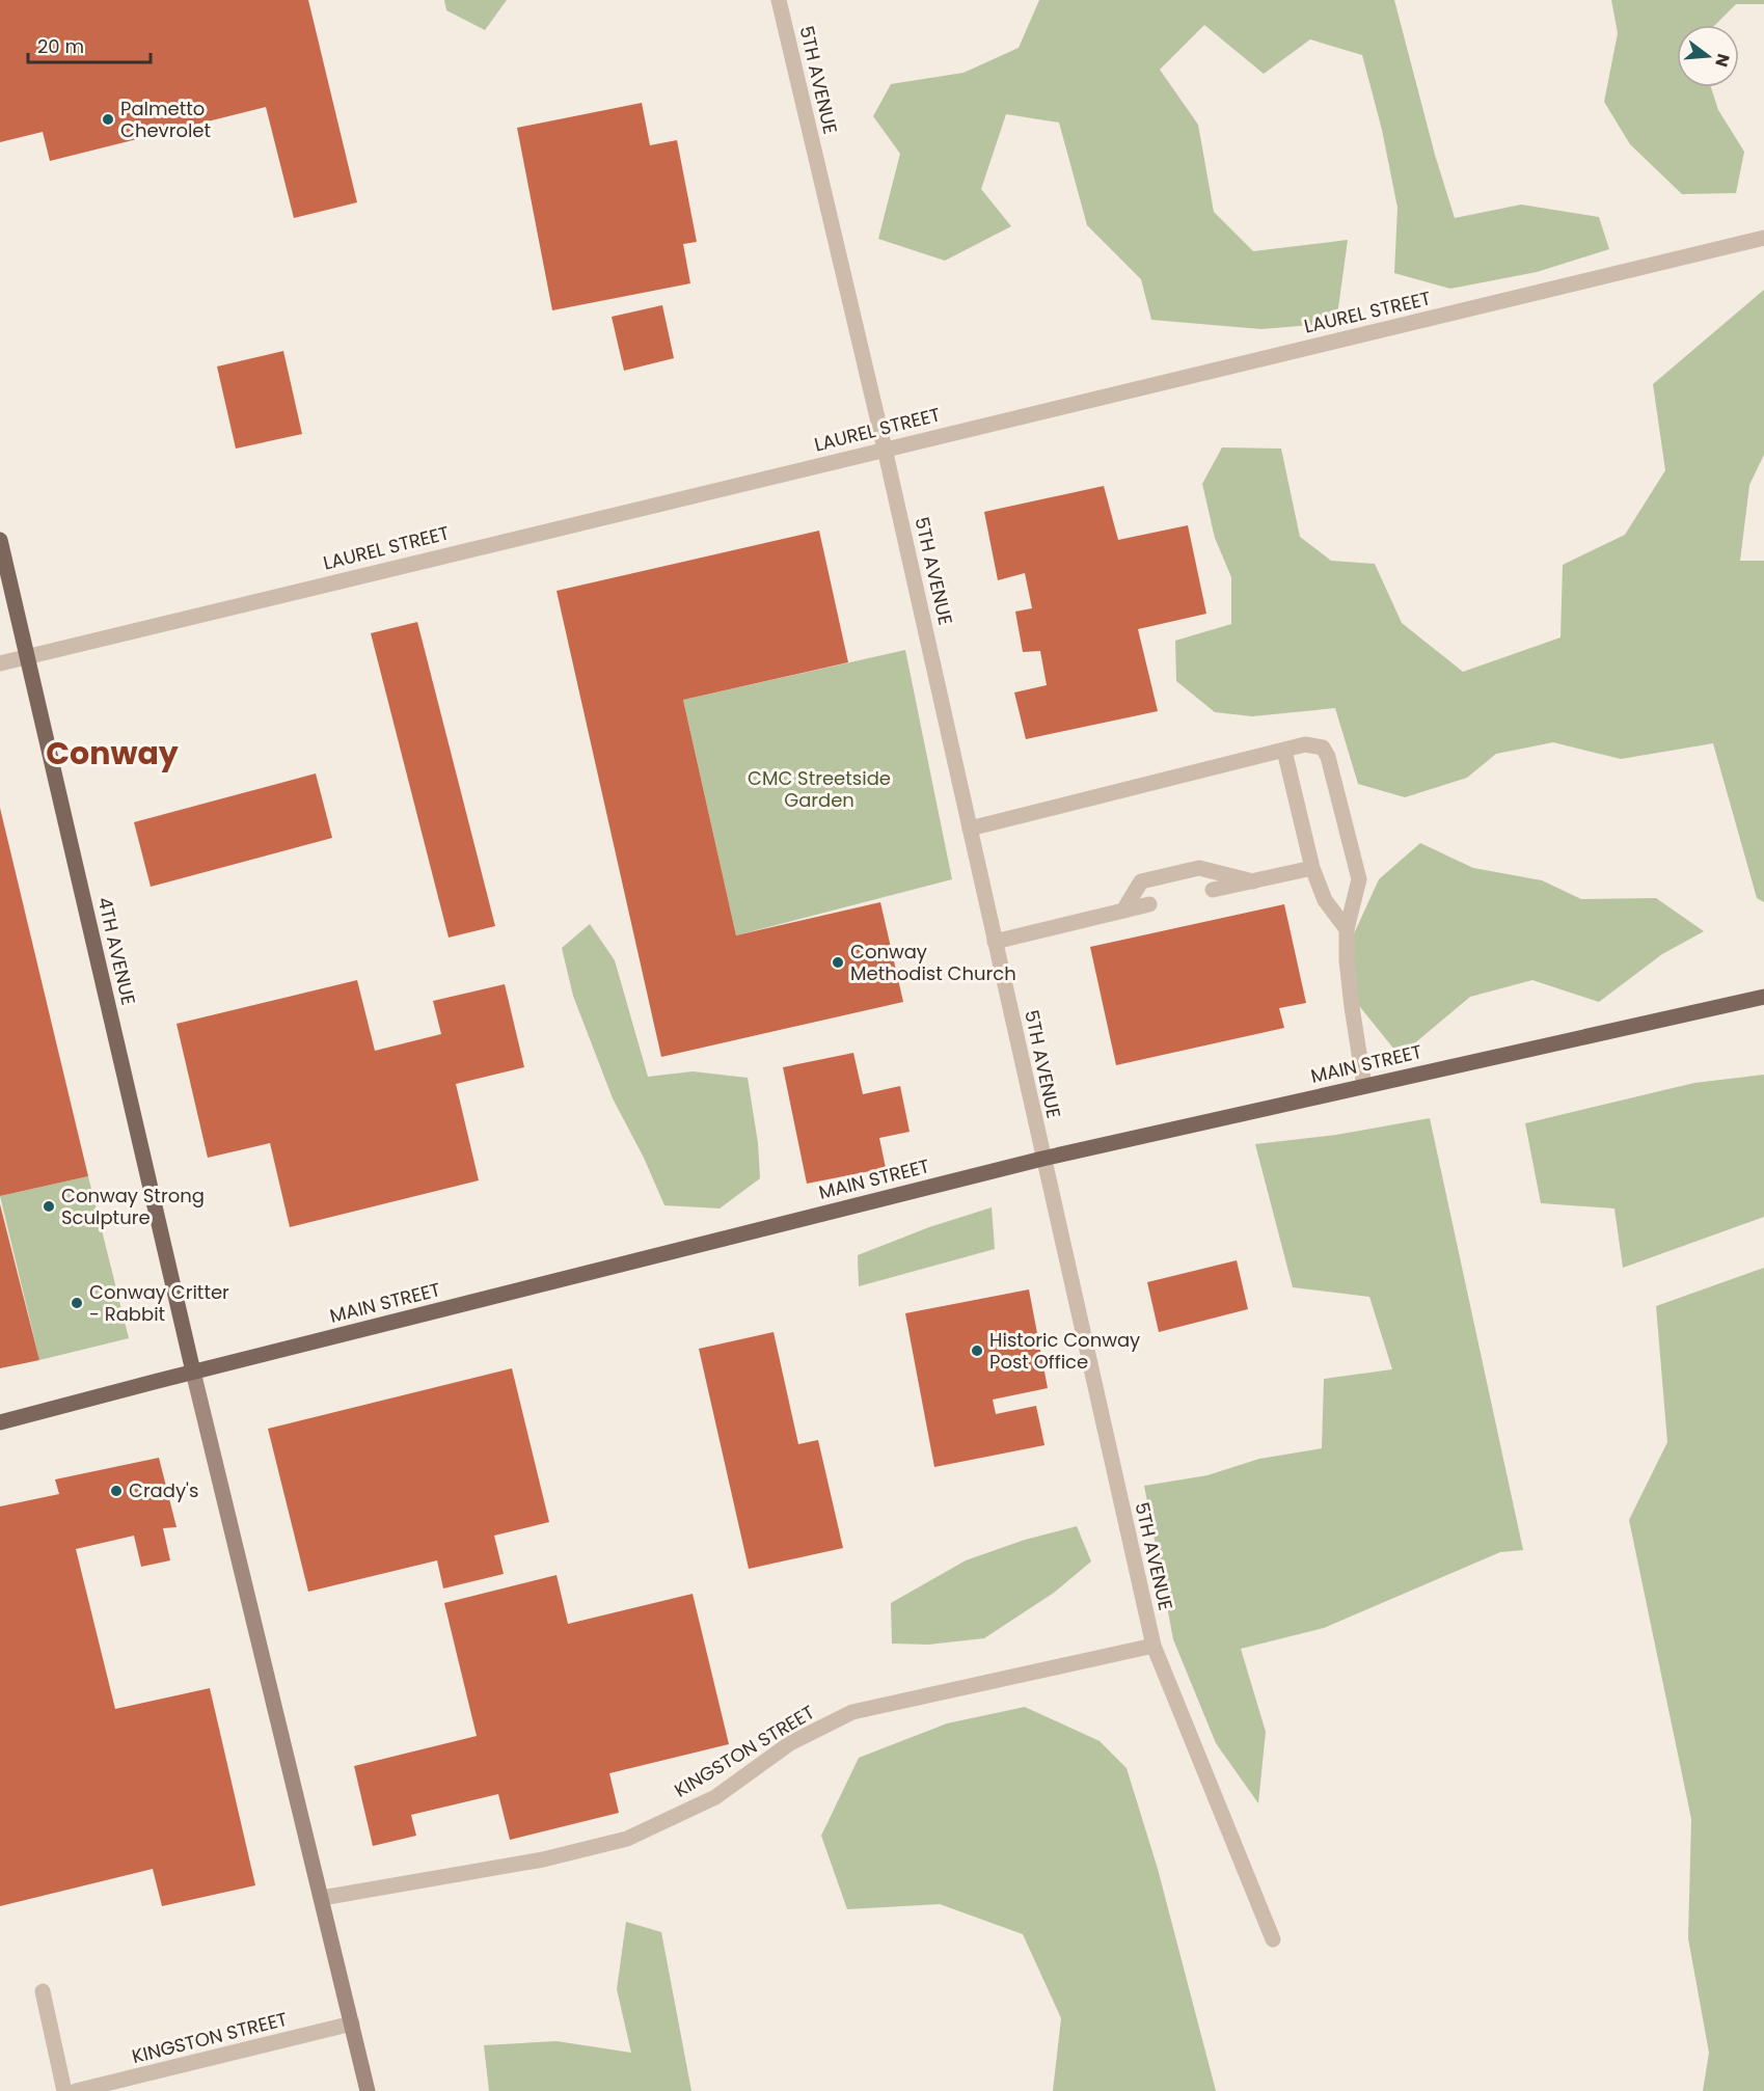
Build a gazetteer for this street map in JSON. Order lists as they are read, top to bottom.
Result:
{
  "streets": {
    "main road": ["4TH AVENUE", "MAIN STREET"],
    "street": ["5TH AVENUE", "LAUREL STREET", "KINGSTON STREET"]
  },
  "crossings": [
    ["5TH AVENUE", "LAUREL STREET"],
    ["5TH AVENUE", "MAIN STREET"],
    ["5TH AVENUE", "KINGSTON STREET"],
    ["LAUREL STREET", "4TH AVENUE"],
    ["4TH AVENUE", "MAIN STREET"]
  ],
  "districts": ["Conway"],
  "parks": ["CMC Streetside Garden"],
  "places": [
    "Palmetto Chevrolet",
    "Conway Methodist Church",
    "Conway Strong Sculpture",
    "Conway Critter - Rabbit",
    "Historic Conway Post Office",
    "Crady's"
  ],
  "scale_bar": "20 m",
  "north": "right"
}
